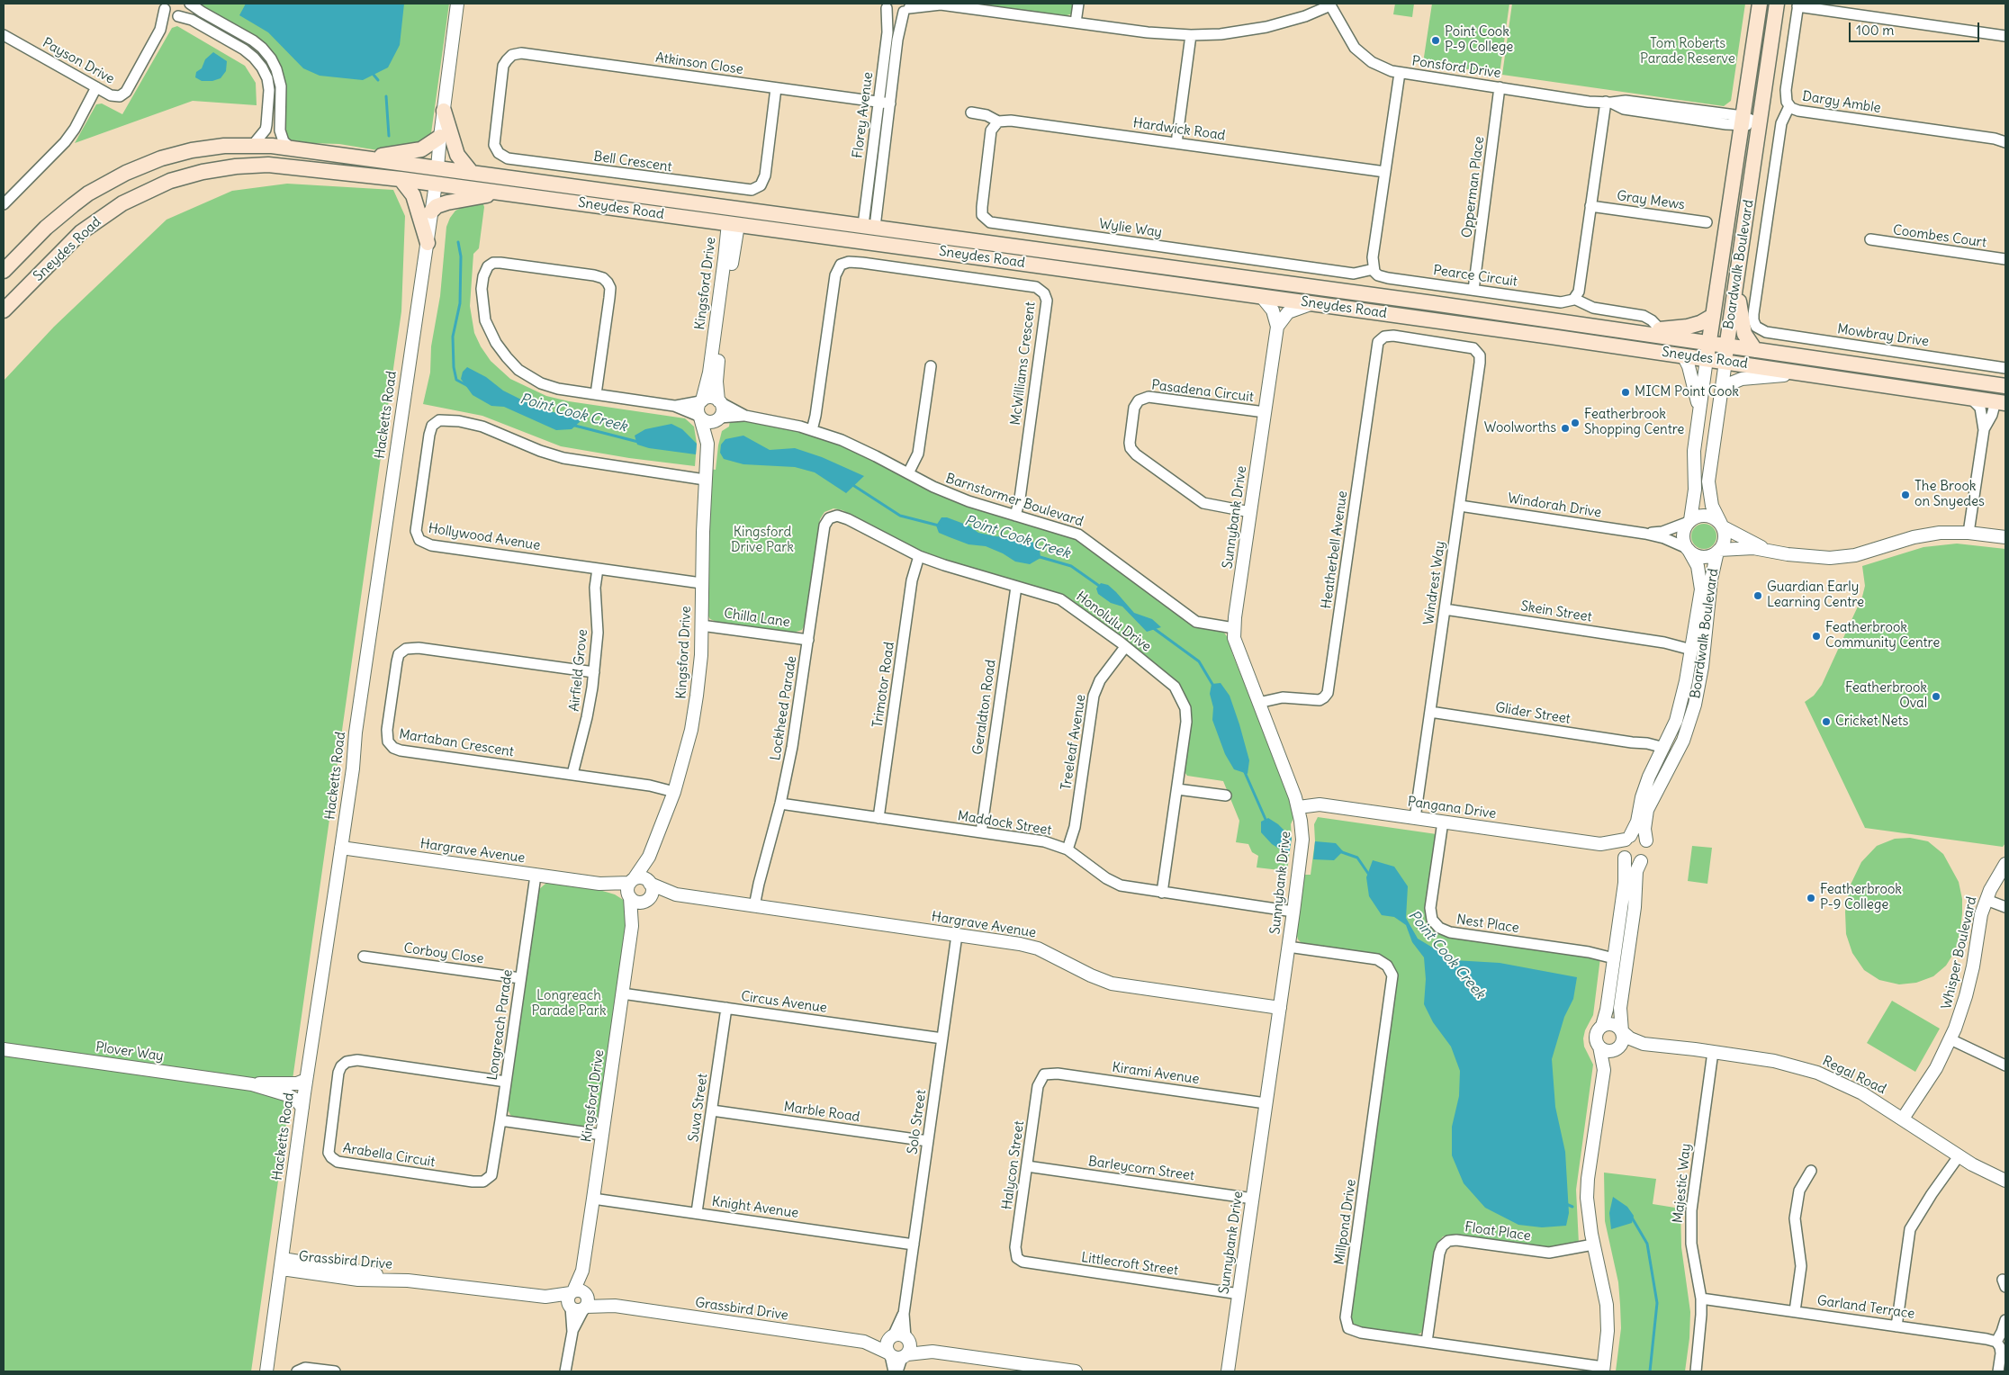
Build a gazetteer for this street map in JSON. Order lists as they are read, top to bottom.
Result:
{
  "streets": {
    "main road": ["Sneydes Road", "Boardwalk Boulevard"],
    "street": [
      "Payson Drive",
      "Atkinson Close",
      "Ponsford Drive",
      "Dargy Amble",
      "Florey Avenue",
      "Hardwick Road",
      "Bell Crescent",
      "Opperman Place",
      "Gray Mews",
      "Wylie Way",
      "Coombes Court",
      "Pearce Circuit",
      "Kingsford Drive",
      "Mowbray Drive",
      "McWilliams Crescent",
      "Pasadena Circuit",
      "Hacketts Road",
      "Barnstormer Boulevard",
      "Windorah Drive",
      "Sunnybank Drive",
      "Hollywood Avenue",
      "Heatherbell Avenue",
      "Windrest Way",
      "Skein Street",
      "Chilla Lane",
      "Honolulu Drive",
      "Airfield Grove",
      "Trimotor Road",
      "Geraldton Road",
      "Lockheed Parade",
      "Glider Street",
      "Treeleaf Avenue",
      "Martaban Crescent",
      "Pangana Drive",
      "Maddock Street",
      "Hargrave Avenue",
      "Nest Place",
      "Whisper Boulevard",
      "Corboy Close",
      "Circus Avenue",
      "Longreach Parade",
      "Plover Way",
      "Kirami Avenue",
      "Regal Road",
      "Suva Street",
      "Marble Road",
      "Solo Street",
      "Arabella Circuit",
      "Halycon Street",
      "Barleycorn Street",
      "Majestic Way",
      "Knight Avenue",
      "Millpond Drive",
      "Float Place",
      "Grassbird Drive",
      "Littlecroft Street",
      "Garland Terrace"
    ]
  },
  "crossings": [
    ["Atkinson Close", "Florey Avenue"],
    ["Atkinson Close", "Bell Crescent"],
    ["Ponsford Drive", "Opperman Place"],
    ["Ponsford Drive", "Boardwalk Boulevard"],
    ["Dargy Amble", "Mowbray Drive"],
    ["Florey Avenue", "Sneydes Road"],
    ["Hardwick Road", "Wylie Way"],
    ["Opperman Place", "Pearce Circuit"],
    ["Sneydes Road", "Boardwalk Boulevard"],
    ["Sneydes Road", "Kingsford Drive"],
    ["Sneydes Road", "Hacketts Road"],
    ["Sneydes Road", "Sunnybank Drive"],
    ["Wylie Way", "Pearce Circuit"],
    ["Boardwalk Boulevard", "Windorah Drive"],
    ["Boardwalk Boulevard", "Skein Street"],
    ["Boardwalk Boulevard", "Glider Street"],
    ["Boardwalk Boulevard", "Pangana Drive"],
    ["Kingsford Drive", "Barnstormer Boulevard"],
    ["Kingsford Drive", "Hollywood Avenue"],
    ["Kingsford Drive", "Chilla Lane"],
    ["Kingsford Drive", "Martaban Crescent"],
    ["Kingsford Drive", "Hargrave Avenue"],
    ["Kingsford Drive", "Circus Avenue"],
    ["Kingsford Drive", "Knight Avenue"],
    ["Kingsford Drive", "Grassbird Drive"],
    ["McWilliams Crescent", "Barnstormer Boulevard"],
    ["Pasadena Circuit", "Sunnybank Drive"],
    ["Hacketts Road", "Hargrave Avenue"],
    ["Hacketts Road", "Plover Way"],
    ["Hacketts Road", "Grassbird Drive"],
    ["Barnstormer Boulevard", "Sunnybank Drive"],
    ["Windorah Drive", "Windrest Way"],
    ["Sunnybank Drive", "Heatherbell Avenue"],
    ["Sunnybank Drive", "Pangana Drive"],
    ["Sunnybank Drive", "Maddock Street"],
    ["Sunnybank Drive", "Hargrave Avenue"],
    ["Sunnybank Drive", "Kirami Avenue"],
    ["Sunnybank Drive", "Barleycorn Street"],
    ["Sunnybank Drive", "Millpond Drive"],
    ["Sunnybank Drive", "Littlecroft Street"],
    ["Hollywood Avenue", "Airfield Grove"],
    ["Heatherbell Avenue", "Windrest Way"],
    ["Windrest Way", "Skein Street"],
    ["Windrest Way", "Glider Street"],
    ["Windrest Way", "Pangana Drive"],
    ["Chilla Lane", "Lockheed Parade"],
    ["Honolulu Drive", "Trimotor Road"],
    ["Honolulu Drive", "Geraldton Road"],
    ["Honolulu Drive", "Lockheed Parade"],
    ["Honolulu Drive", "Treeleaf Avenue"],
    ["Honolulu Drive", "Maddock Street"],
    ["Airfield Grove", "Martaban Crescent"],
    ["Trimotor Road", "Maddock Street"],
    ["Geraldton Road", "Maddock Street"],
    ["Lockheed Parade", "Maddock Street"],
    ["Lockheed Parade", "Hargrave Avenue"],
    ["Treeleaf Avenue", "Maddock Street"],
    ["Pangana Drive", "Nest Place"],
    ["Hargrave Avenue", "Longreach Parade"],
    ["Hargrave Avenue", "Solo Street"],
    ["Whisper Boulevard", "Regal Road"],
    ["Corboy Close", "Longreach Parade"],
    ["Circus Avenue", "Suva Street"],
    ["Circus Avenue", "Solo Street"],
    ["Longreach Parade", "Arabella Circuit"],
    ["Kirami Avenue", "Halycon Street"],
    ["Regal Road", "Majestic Way"],
    ["Suva Street", "Marble Road"],
    ["Suva Street", "Knight Avenue"],
    ["Marble Road", "Solo Street"],
    ["Solo Street", "Knight Avenue"],
    ["Solo Street", "Grassbird Drive"],
    ["Halycon Street", "Barleycorn Street"],
    ["Halycon Street", "Littlecroft Street"],
    ["Majestic Way", "Garland Terrace"],
    ["Millpond Drive", "Float Place"]
  ],
  "water": ["Point Cook Creek"],
  "parks": ["Tom Roberts Parade Reserve", "Kingsford Drive Park", "Longreach Parade Park"],
  "places": [
    "Point Cook P-9 College",
    "MICM Point Cook",
    "Featherbrook Shopping Centre",
    "Woolworths",
    "The Brook on Snyedes",
    "Guardian Early Learning Centre",
    "Featherbrook Community Centre",
    "Featherbrook Oval",
    "Cricket Nets",
    "Featherbrook P-9 College"
  ],
  "scale_bar": "100 m"
}
